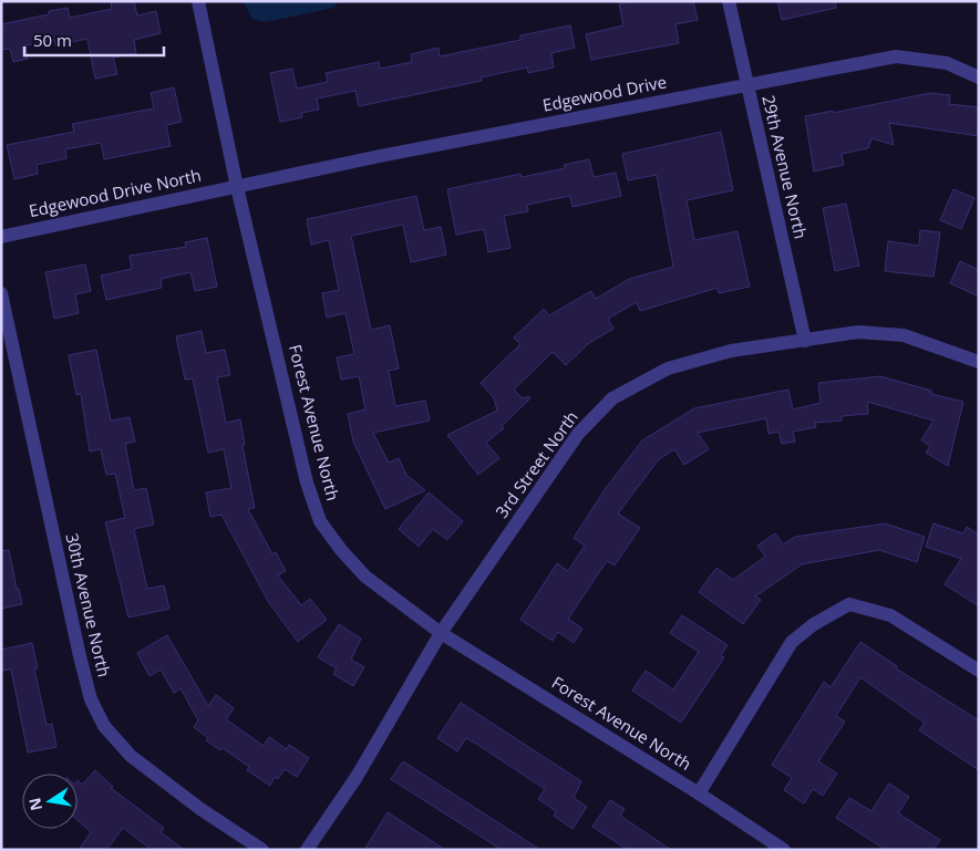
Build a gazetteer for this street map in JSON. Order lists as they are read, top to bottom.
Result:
{
  "streets": {
    "street": [
      "Edgewood Drive",
      "29th Avenue North",
      "Edgewood Drive North",
      "Forest Avenue North",
      "3rd Street North",
      "30th Avenue North"
    ]
  },
  "crossings": [
    ["Edgewood Drive", "29th Avenue North"],
    ["Edgewood Drive", "Edgewood Drive North"],
    ["Edgewood Drive", "Forest Avenue North"],
    ["29th Avenue North", "3rd Street North"],
    ["Edgewood Drive North", "Forest Avenue North"],
    ["Forest Avenue North", "3rd Street North"]
  ],
  "scale_bar": "50 m",
  "north": "left"
}
